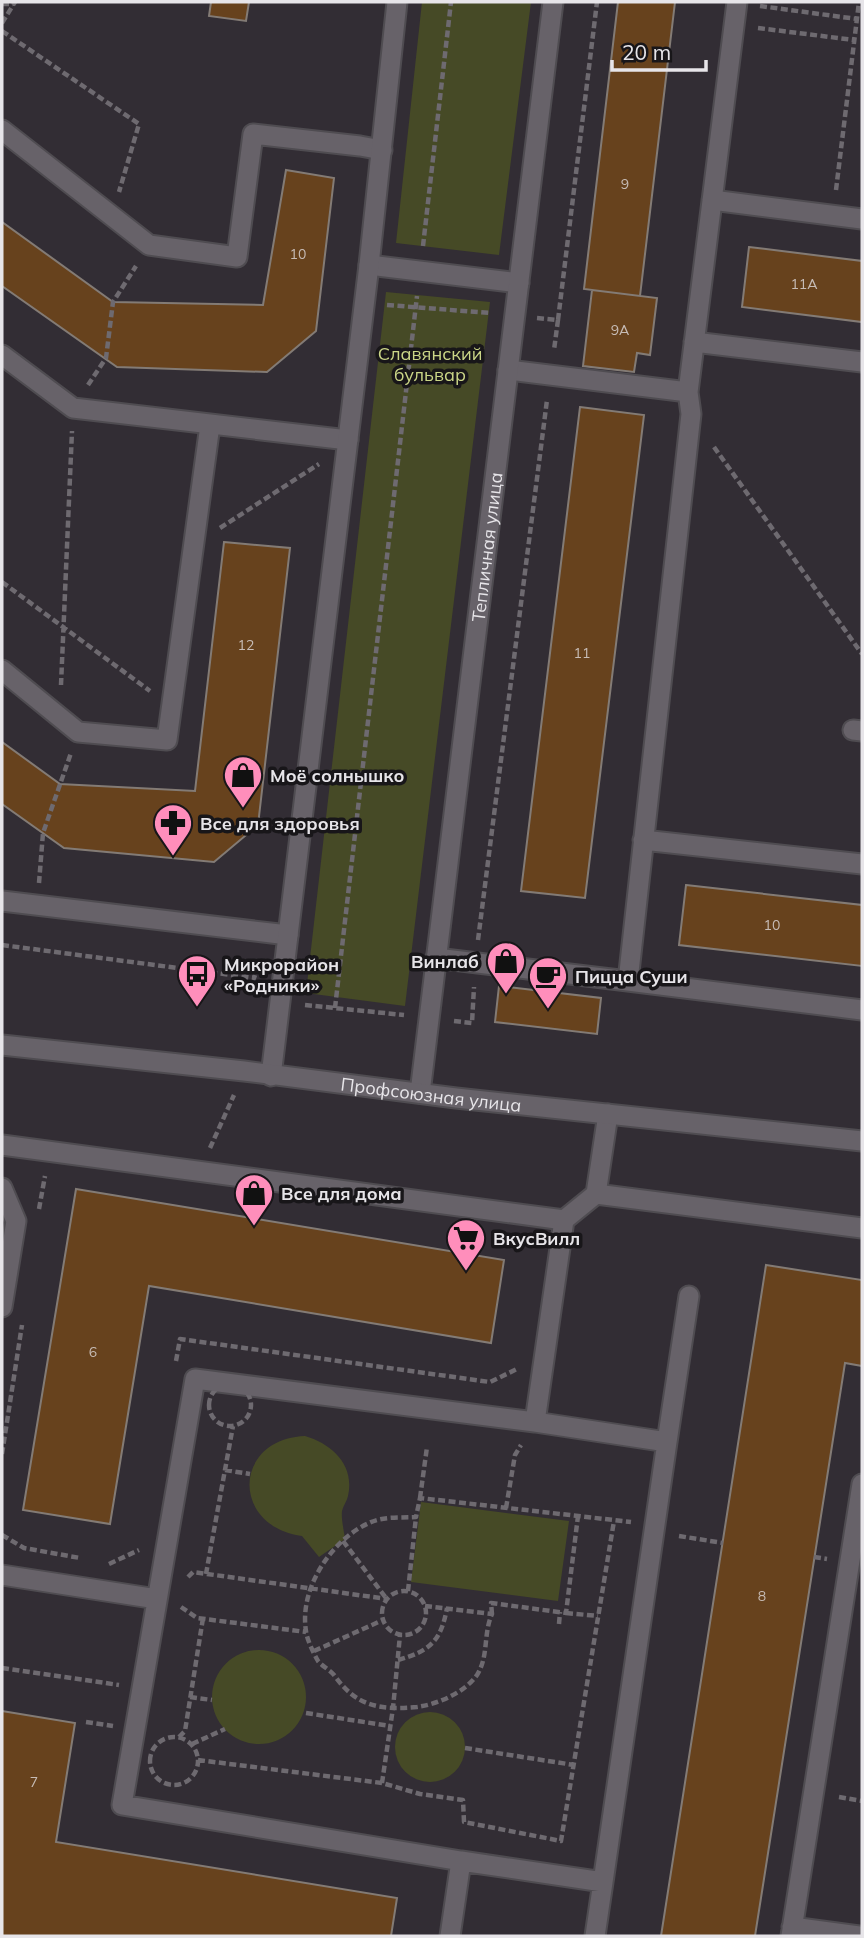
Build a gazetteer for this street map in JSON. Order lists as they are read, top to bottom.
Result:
{
  "streets": {
    "street": ["Тепличная улица", "Профсоюзная улица"]
  },
  "crossings": [
    ["Тепличная улица", "Профсоюзная улица"]
  ],
  "parks": ["Славянский бульвар"],
  "places": {
    "shop": ["Моё солнышко", "Винлаб", "Все для дома"],
    "pharmacy": ["Все для здоровья"],
    "bus stop": ["Микрорайон «Родники»"],
    "cafe": ["Пицца Суши"],
    "supermarket": ["ВкусВилл"]
  },
  "house_numbers": [
    "9",
    "10",
    "11А",
    "9А",
    "12",
    "11",
    "10",
    "6",
    "8",
    "7"
  ],
  "scale_bar": "20 m"
}
